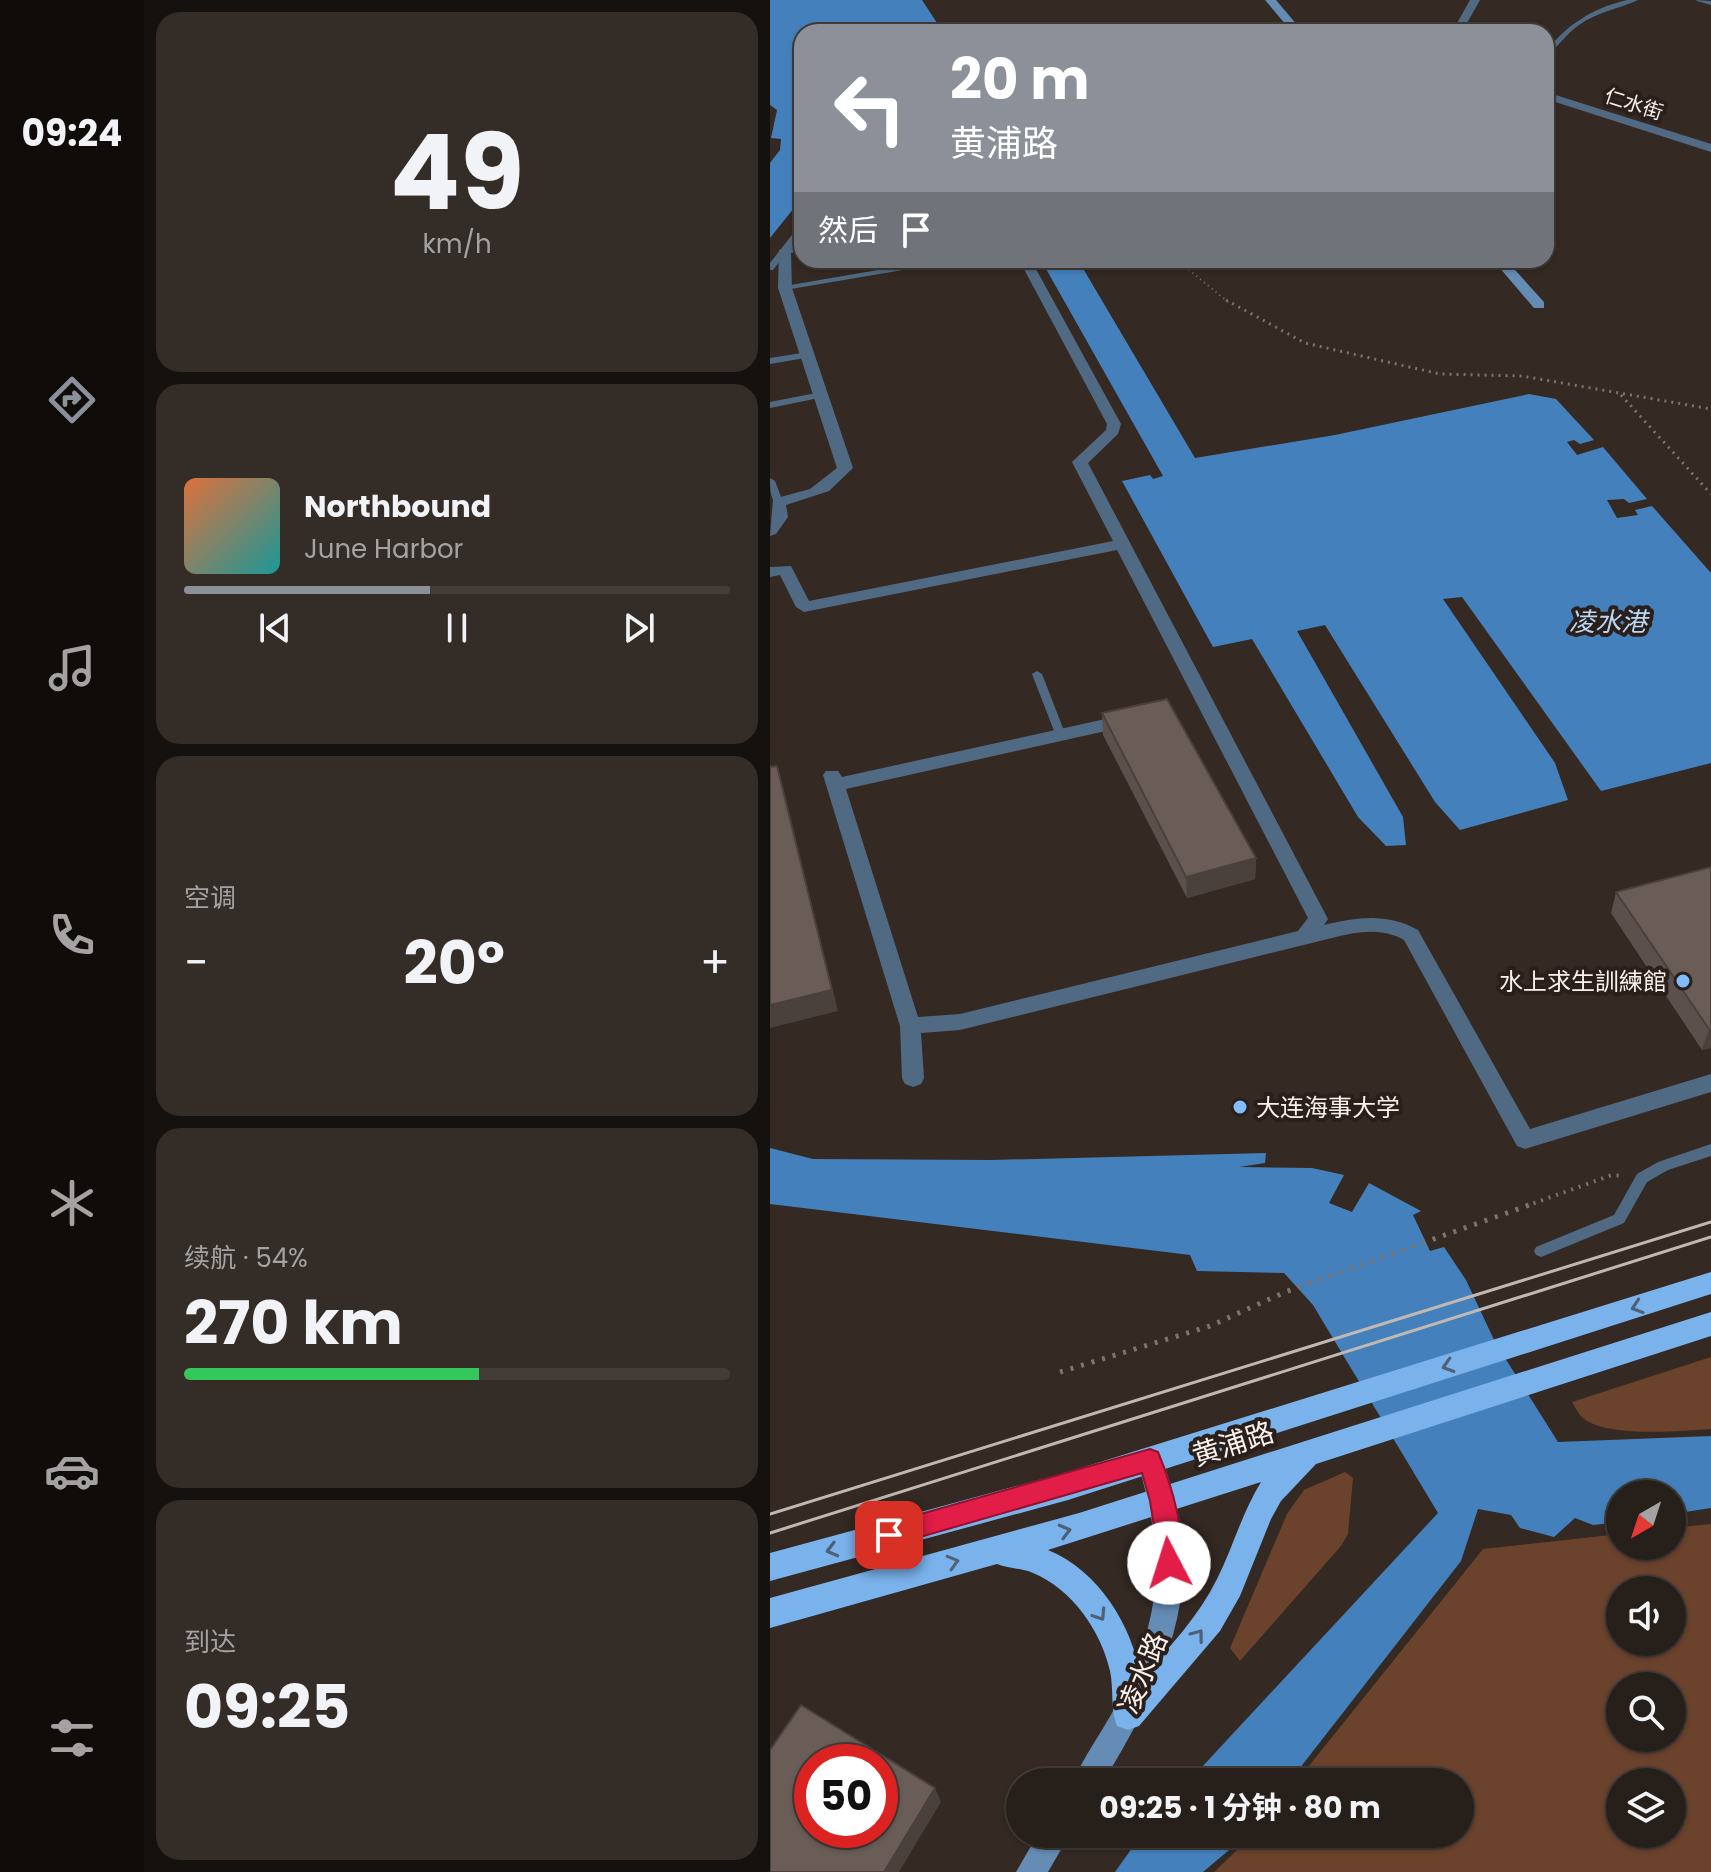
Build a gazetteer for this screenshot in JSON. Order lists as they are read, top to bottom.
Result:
{
  "streets": {
    "highway": ["黄浦路"],
    "main road": ["凌水路"],
    "street": ["仁水街"]
  },
  "crossings": [
    ["黄浦路", "凌水路"]
  ],
  "water": ["凌水港"],
  "places": ["水上求生訓練館", "大连海事大学"],
  "north": "bottom left",
  "page": {
    "tabs": "09:24",
    "tile": [
      ["49", "km/h"],
      "空调",
      ["续航 · 54%", "270 km"],
      ["到达", "09:25"]
    ],
    "turn": ["20 m", "黄浦路"],
    "then": "然后",
    "song": ["Northbound", "June Harbor"],
    "heat": ["−", "20°", "+"],
    "limit": "50",
    "trip": "09:25 · 1 分钟 · 80 m"
  }
}
